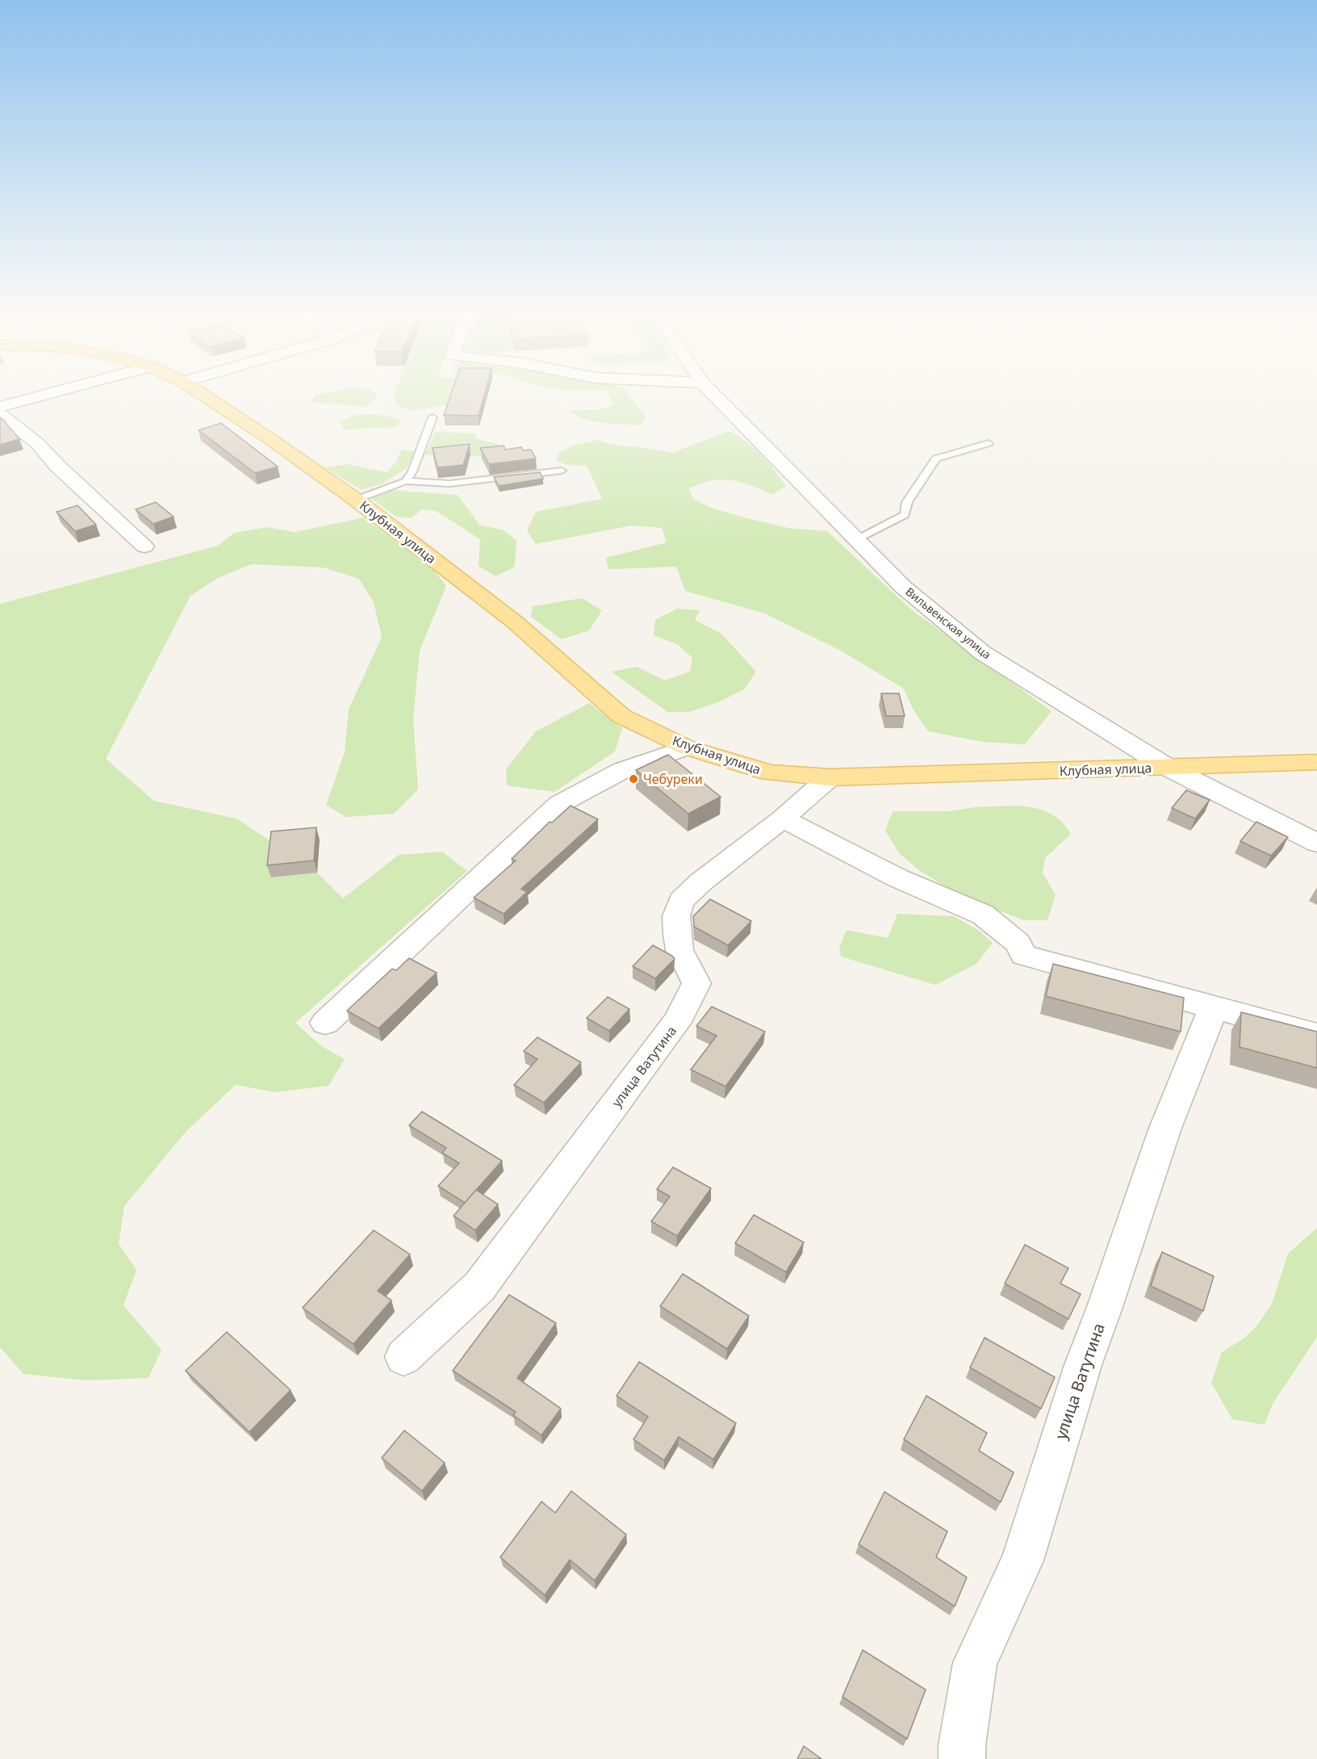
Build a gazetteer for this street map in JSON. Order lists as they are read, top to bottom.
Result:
{
  "streets": {
    "main road": ["Клубная улица"],
    "street": ["Вильвенская улица", "улица Ватутина"]
  },
  "crossings": [
    ["Клубная улица", "Вильвенская улица"],
    ["Клубная улица", "улица Ватутина"]
  ],
  "places": ["Чебуреки"]
}
